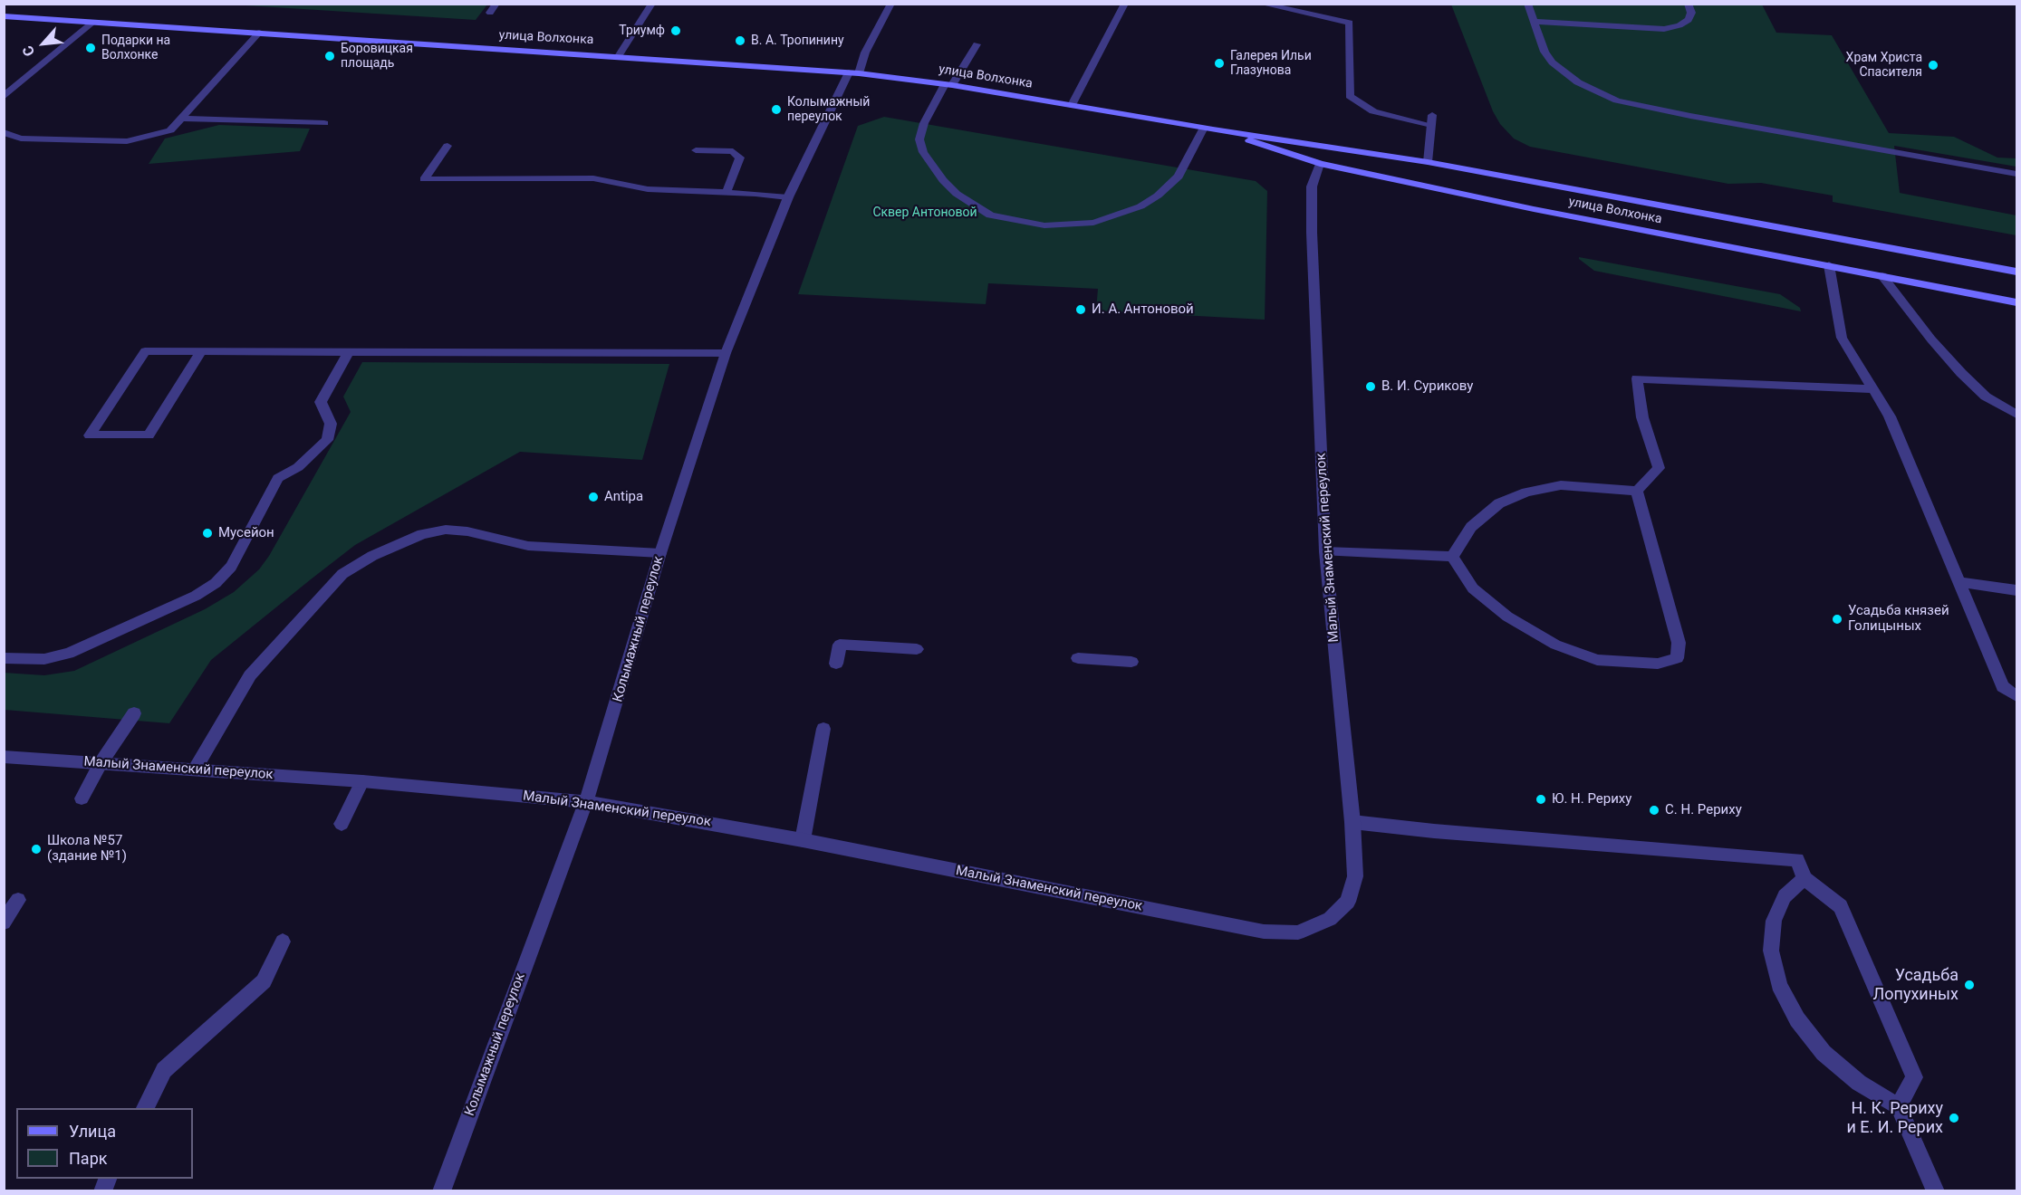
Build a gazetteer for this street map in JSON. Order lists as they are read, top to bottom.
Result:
{
  "streets": {
    "main road": ["улица Волхонка"],
    "street": ["Малый Знаменский переулок", "Колымажный переулок"]
  },
  "crossings": [
    ["улица Волхонка", "Малый Знаменский переулок"],
    ["улица Волхонка", "Колымажный переулок"],
    ["Малый Знаменский переулок", "Колымажный переулок"]
  ],
  "parks": ["Сквер Антоновой"],
  "places": [
    "Триумф",
    "В. А. Тропинину",
    "Подарки на Волхонке",
    "Боровицкая площадь",
    "Галерея Ильи Глазунова",
    "Храм Христа Спасителя",
    "Колымажный переулок",
    "И. А. Антоновой",
    "В. И. Сурикову",
    "Antipa",
    "Мусейон",
    "Усадьба князей Голицыных",
    "Ю. Н. Рериху",
    "С. Н. Рериху",
    "Школа №57 (здание №1)",
    "Усадьба Лопухиных",
    "Н. К. Рериху и Е. И. Рерих"
  ],
  "legend": ["Улица", "Парк"],
  "north": "bottom left"
}
